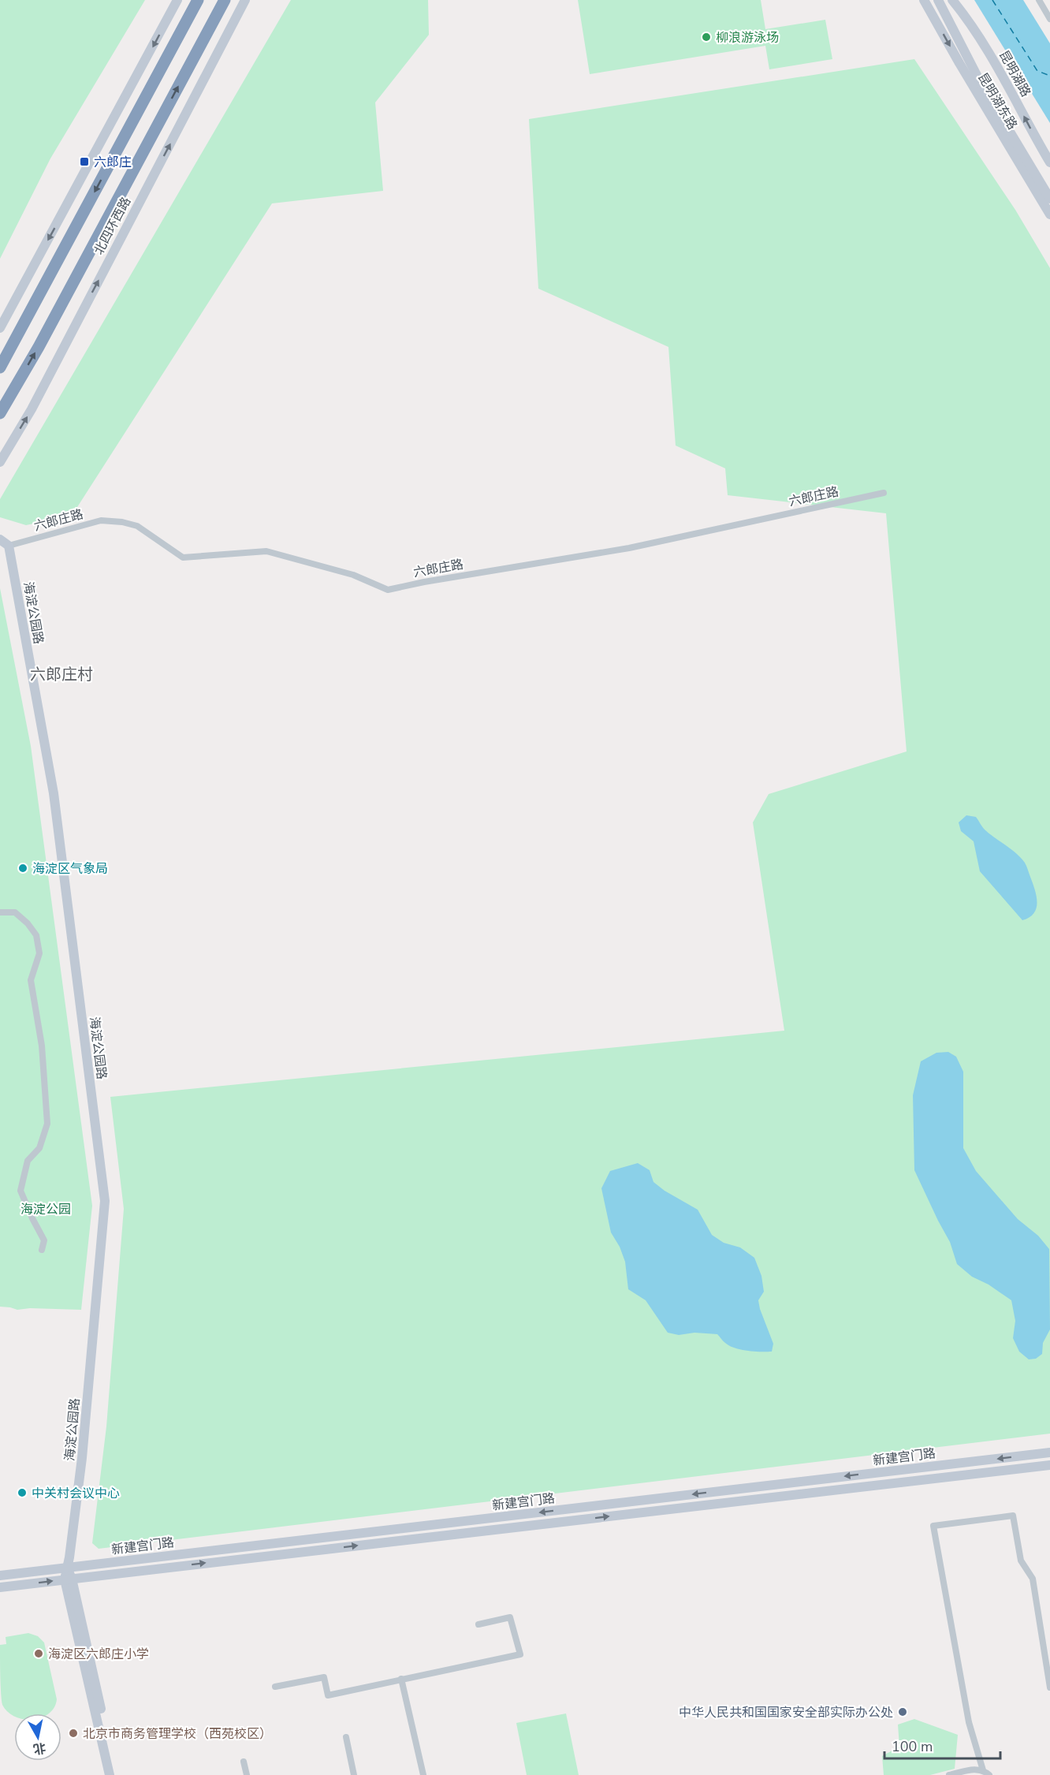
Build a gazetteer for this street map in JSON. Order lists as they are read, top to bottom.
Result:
{
  "streets": {
    "highway": ["北四环西路"],
    "street": [
      "昆明湖路",
      "昆明湖东路",
      "六郎庄路",
      "海淀公园路",
      "新建宫门路"
    ]
  },
  "crossings": [
    ["六郎庄路", "海淀公园路"],
    ["海淀公园路", "新建宫门路"]
  ],
  "one_way": ["昆明湖路"],
  "districts": ["六郎庄村"],
  "parks": ["海淀公园"],
  "places": {
    "other": [
      "柳浪游泳场",
      "海淀区气象局",
      "中关村会议中心",
      "海淀区六郎庄小学",
      "中华人民共和国国家安全部实际办公处",
      "北京市商务管理学校（西苑校区）"
    ],
    "transit": ["六郎庄"]
  },
  "scale_bar": "100 m",
  "north": "bottom"
}
